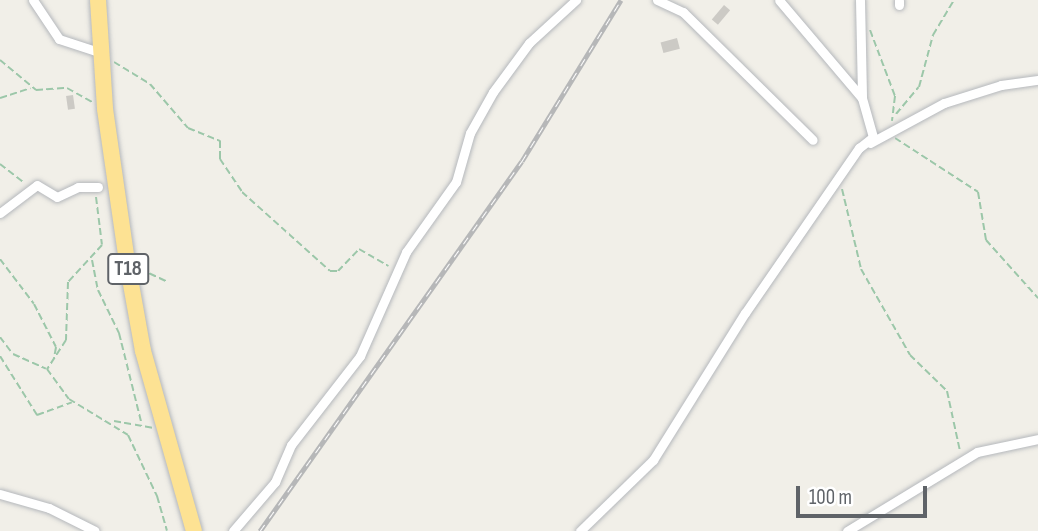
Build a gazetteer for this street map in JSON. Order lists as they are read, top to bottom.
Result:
{
  "streets": {
    "highway": ["T18"]
  },
  "scale_bar": "100 m"
}
